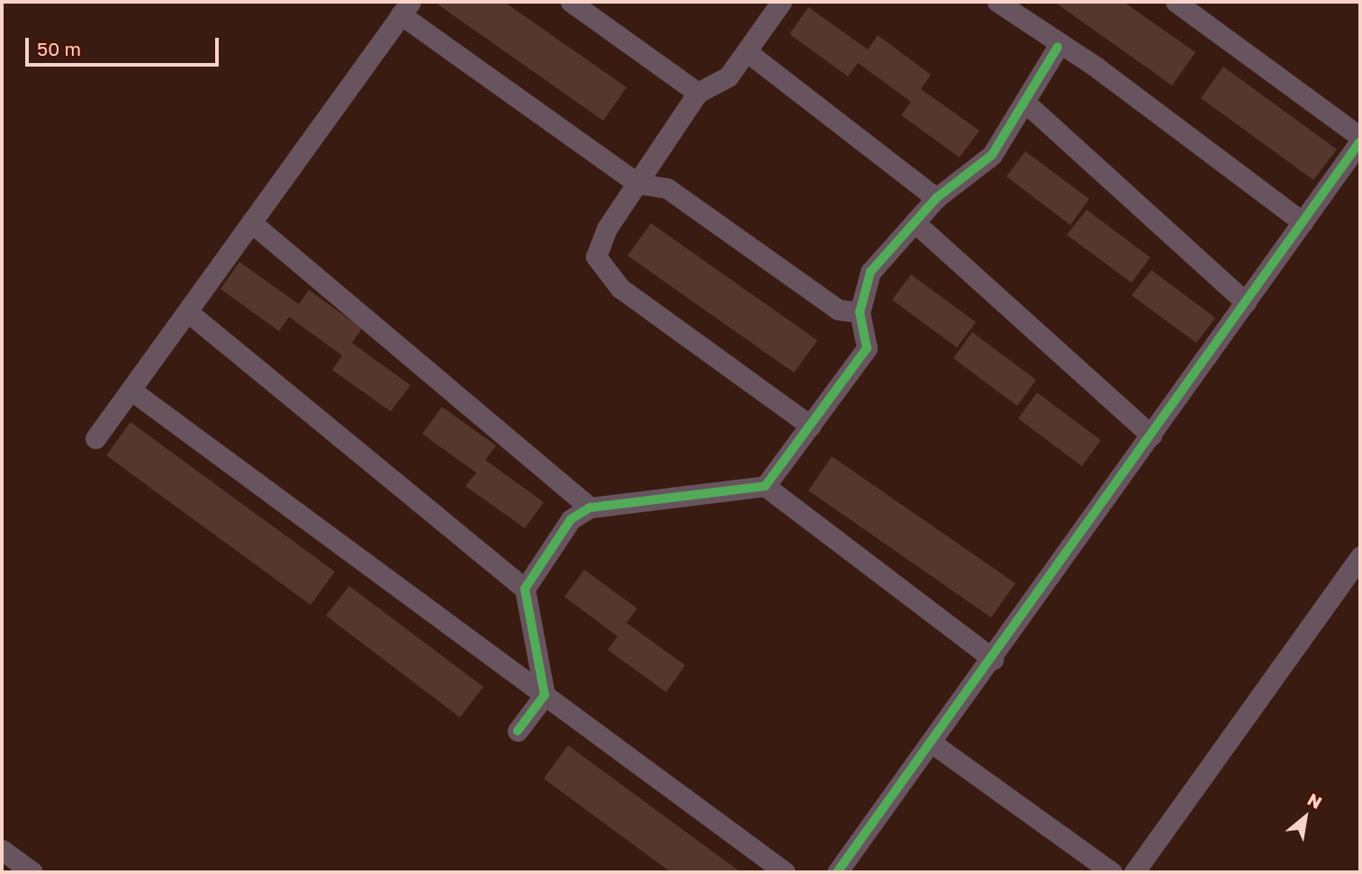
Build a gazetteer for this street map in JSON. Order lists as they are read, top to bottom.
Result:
{
  "scale_bar": "50 m",
  "north": "top right"
}
